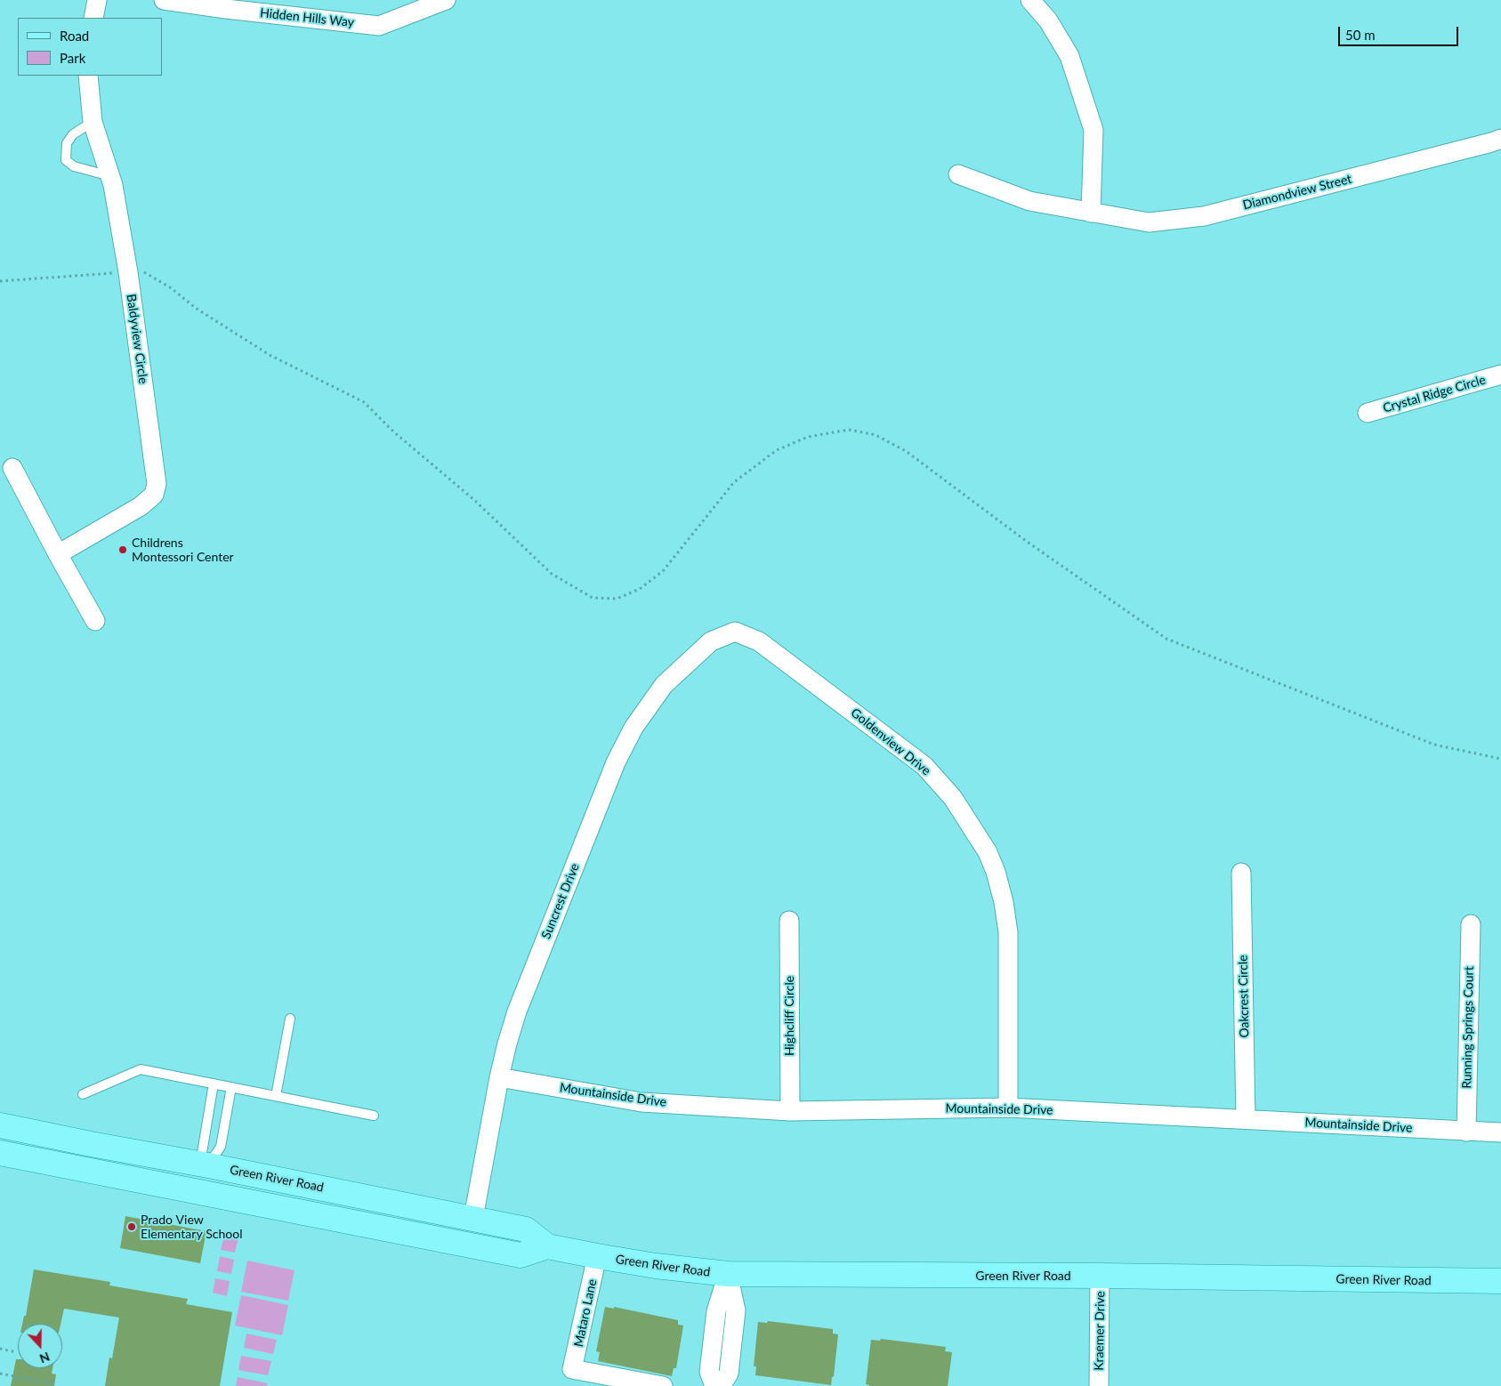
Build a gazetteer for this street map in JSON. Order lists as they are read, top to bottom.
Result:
{
  "streets": {
    "main road": ["Green River Road"],
    "street": [
      "Hidden Hills Way",
      "Diamondview Street",
      "Baldyview Circle",
      "Crystal Ridge Circle",
      "Goldenview Drive",
      "Suncrest Drive",
      "Oakcrest Circle",
      "Highcliff Circle",
      "Running Springs Court",
      "Mountainside Drive",
      "Mataro Lane",
      "Kraemer Drive"
    ]
  },
  "crossings": [
    ["Goldenview Drive", "Suncrest Drive"],
    ["Goldenview Drive", "Mountainside Drive"],
    ["Suncrest Drive", "Mountainside Drive"],
    ["Suncrest Drive", "Green River Road"],
    ["Oakcrest Circle", "Mountainside Drive"],
    ["Highcliff Circle", "Mountainside Drive"],
    ["Running Springs Court", "Mountainside Drive"],
    ["Green River Road", "Mataro Lane"],
    ["Green River Road", "Kraemer Drive"]
  ],
  "places": ["Childrens Montessori Center", "Prado View Elementary School"],
  "legend": ["Road", "Park"],
  "scale_bar": "50 m",
  "north": "bottom"
}
